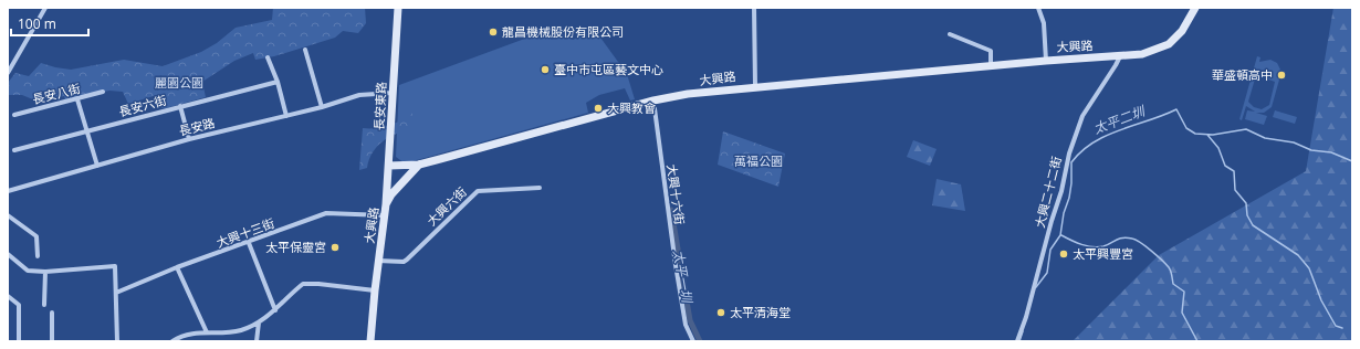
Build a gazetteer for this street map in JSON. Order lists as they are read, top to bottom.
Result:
{
  "streets": {
    "main road": ["大興路", "長安東路"],
    "street": [
      "長安八街",
      "長安六街",
      "長安路",
      "大興二十二街",
      "大興十六街",
      "大興六街",
      "大興十三街"
    ]
  },
  "crossings": [
    ["大興路", "長安東路"],
    ["大興路", "大興二十二街"],
    ["大興路", "大興十六街"],
    ["大興路", "大興六街"],
    ["大興路", "大興十三街"],
    ["長安東路", "長安路"]
  ],
  "water": ["太平二圳", "太平一圳"],
  "parks": ["麗園公園", "萬福公園"],
  "places": [
    "龍昌機械股份有限公司",
    "臺中市屯區藝文中心",
    "華盛頓高中",
    "大興教會",
    "太平保靈宮",
    "太平興豐宮",
    "太平清海堂"
  ],
  "scale_bar": "100 m"
}
